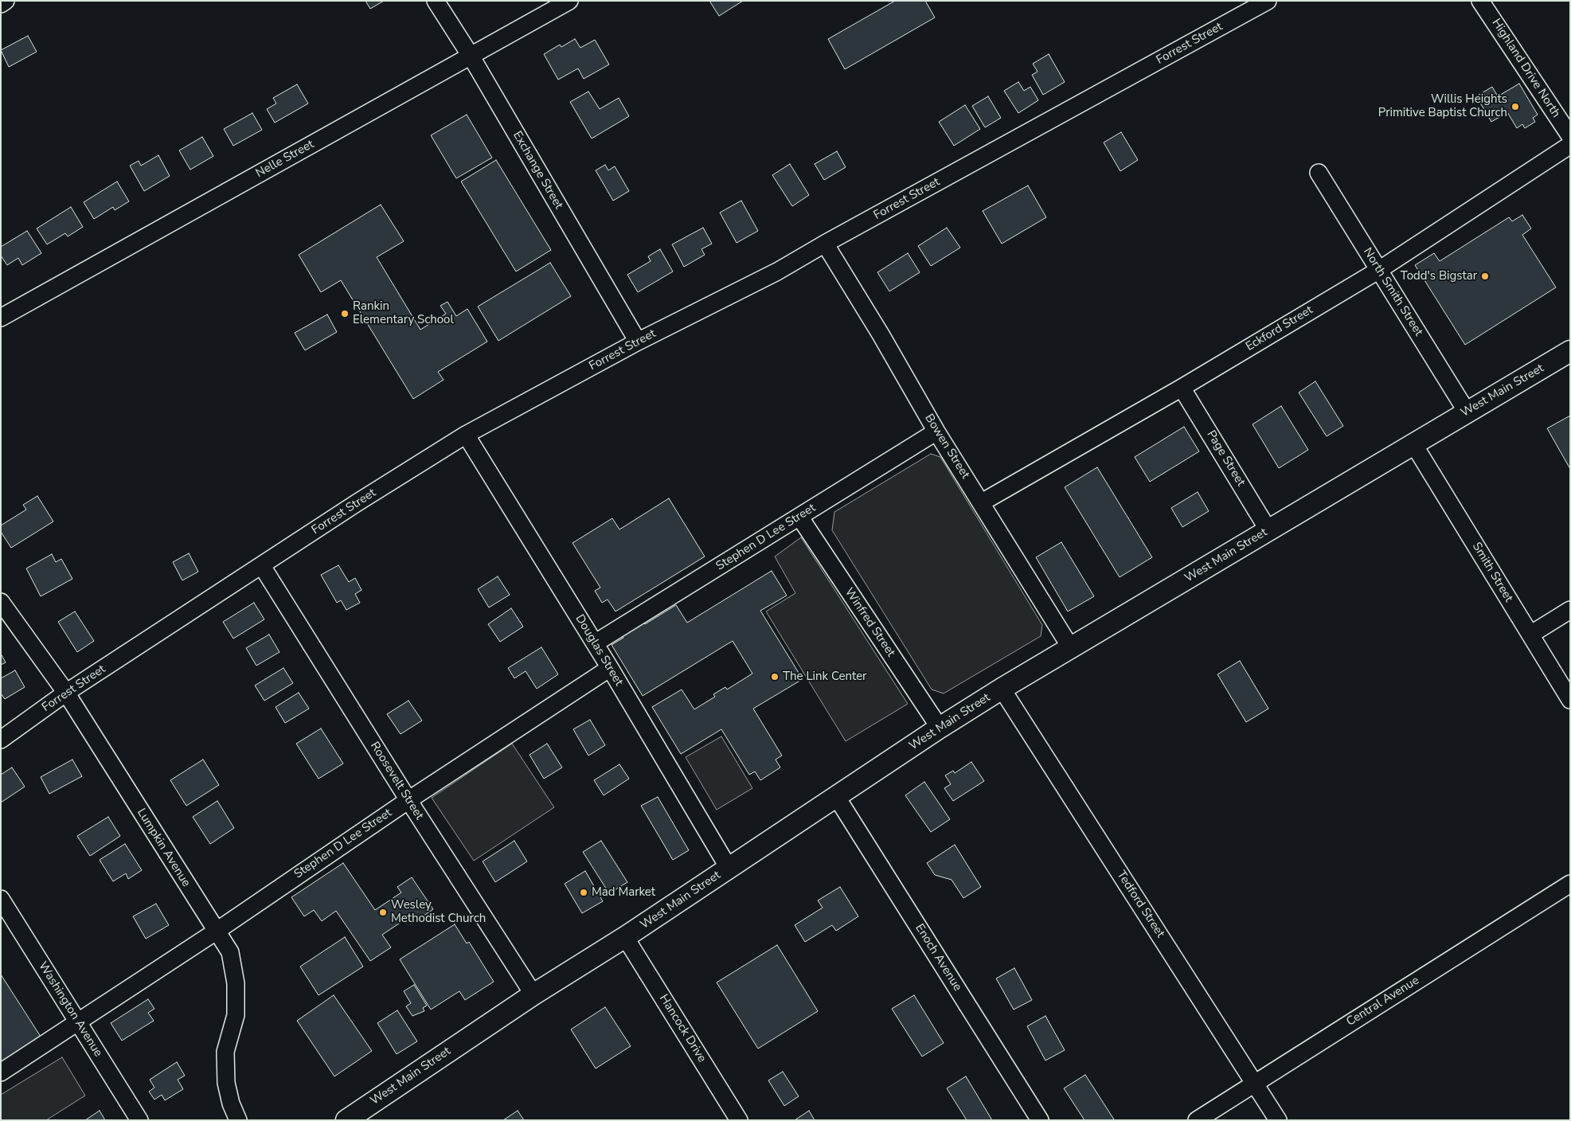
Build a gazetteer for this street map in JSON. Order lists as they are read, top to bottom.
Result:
{
  "streets": {
    "main road": ["West Main Street"],
    "street": [
      "Forrest Street",
      "Highland Drive North",
      "Nelle Street",
      "Exchange Street",
      "North Smith Street",
      "Eckford Street",
      "Bowen Street",
      "Page Street",
      "Stephen D Lee Street",
      "Smith Street",
      "Winfred Street",
      "Douglas Street",
      "Roosevelt Street",
      "Lumpkin Avenue",
      "Tedford Street",
      "Enoch Avenue",
      "Central Avenue",
      "Washington Avenue",
      "Hancock Drive"
    ]
  },
  "crossings": [
    ["Forrest Street", "Exchange Street"],
    ["Forrest Street", "Bowen Street"],
    ["Forrest Street", "Douglas Street"],
    ["Forrest Street", "Roosevelt Street"],
    ["Forrest Street", "Lumpkin Avenue"],
    ["Nelle Street", "Exchange Street"],
    ["North Smith Street", "Eckford Street"],
    ["North Smith Street", "West Main Street"],
    ["Eckford Street", "Bowen Street"],
    ["Eckford Street", "Page Street"],
    ["West Main Street", "Bowen Street"],
    ["West Main Street", "Page Street"],
    ["West Main Street", "Smith Street"],
    ["West Main Street", "Winfred Street"],
    ["West Main Street", "Douglas Street"],
    ["West Main Street", "Roosevelt Street"],
    ["West Main Street", "Tedford Street"],
    ["West Main Street", "Enoch Avenue"],
    ["West Main Street", "Hancock Drive"],
    ["Bowen Street", "Stephen D Lee Street"],
    ["Stephen D Lee Street", "Winfred Street"],
    ["Stephen D Lee Street", "Douglas Street"],
    ["Stephen D Lee Street", "Roosevelt Street"],
    ["Stephen D Lee Street", "Lumpkin Avenue"],
    ["Stephen D Lee Street", "Washington Avenue"],
    ["Tedford Street", "Central Avenue"]
  ],
  "places": [
    "Willis Heights Primitive Baptist Church",
    "Todd's Bigstar",
    "Rankin Elementary School",
    "The Link Center",
    "Mad Market",
    "Wesley Methodist Church"
  ]
}
